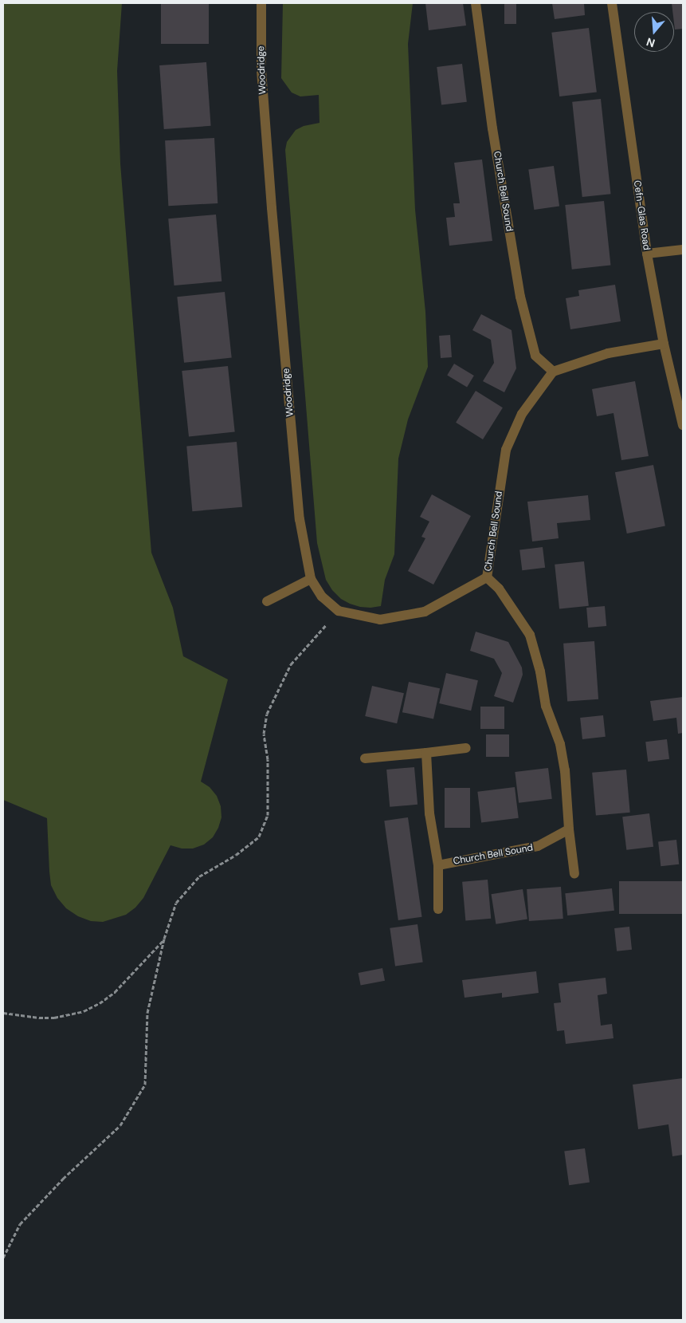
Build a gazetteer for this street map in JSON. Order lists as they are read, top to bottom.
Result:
{
  "streets": {
    "street": ["Woodridge", "Church Bell Sound", "Cefn-Glas Road"]
  },
  "crossings": [
    ["Woodridge", "Church Bell Sound"]
  ],
  "north": "bottom"
}
